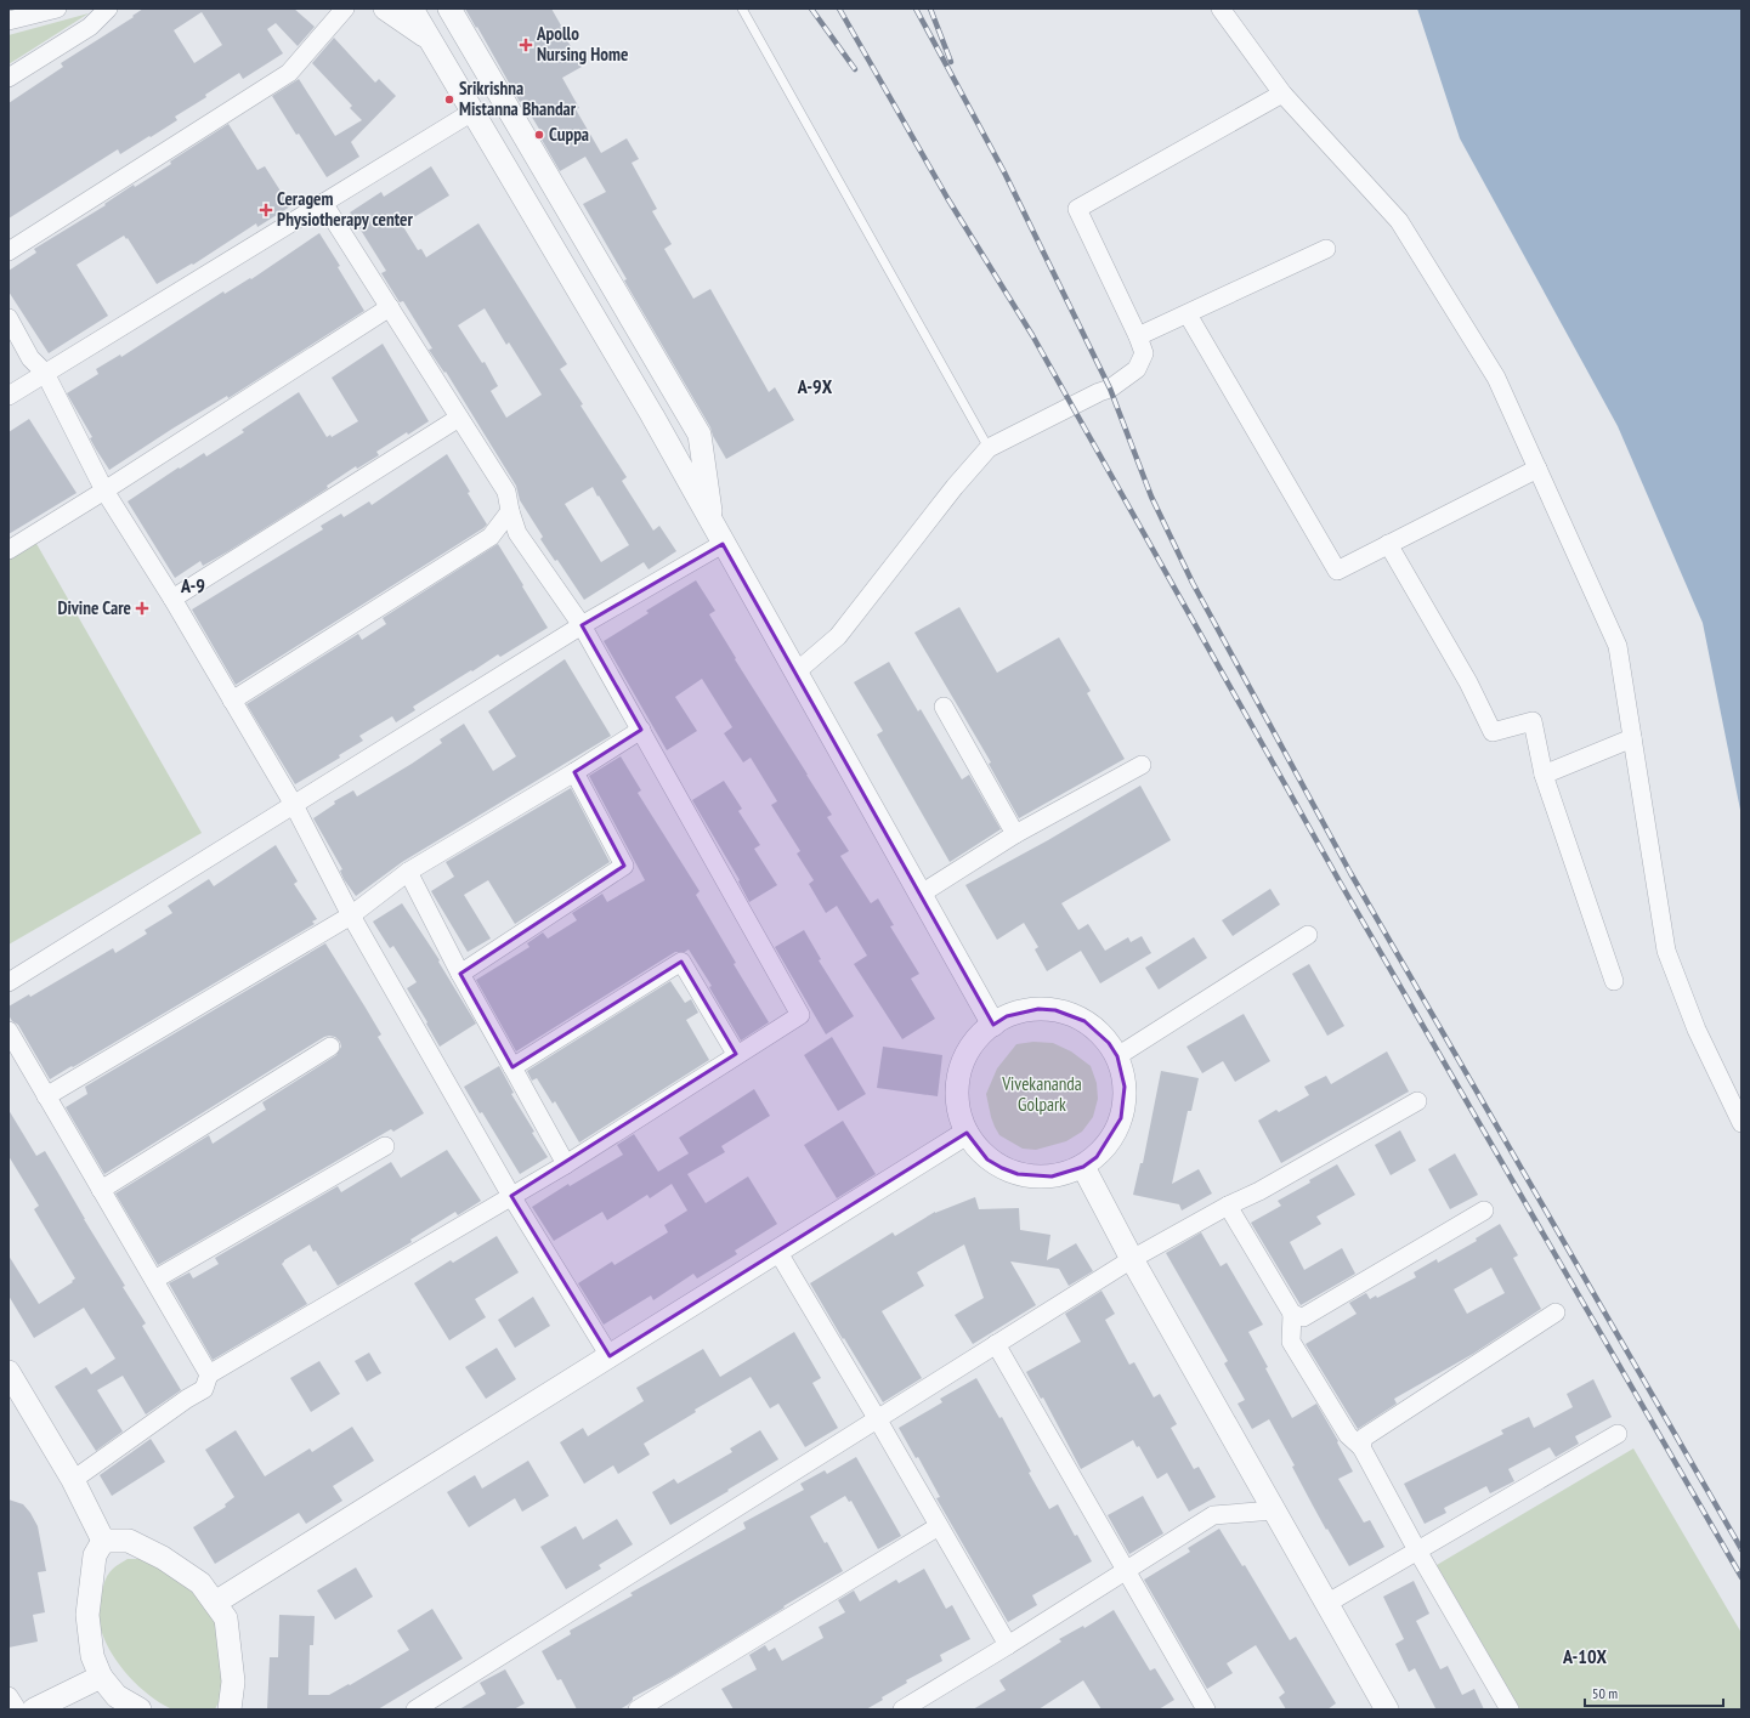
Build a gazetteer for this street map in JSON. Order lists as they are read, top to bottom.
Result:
{
  "districts": ["A-9X", "A-9", "A-10X"],
  "parks": ["Vivekananda Golpark"],
  "places": {
    "health": ["Apollo Nursing Home", "Ceragem Physiotherapy center", "Divine Care"],
    "other": ["Srikrishna Mistanna Bhandar", "Cuppa"]
  },
  "scale_bar": "50 m"
}
